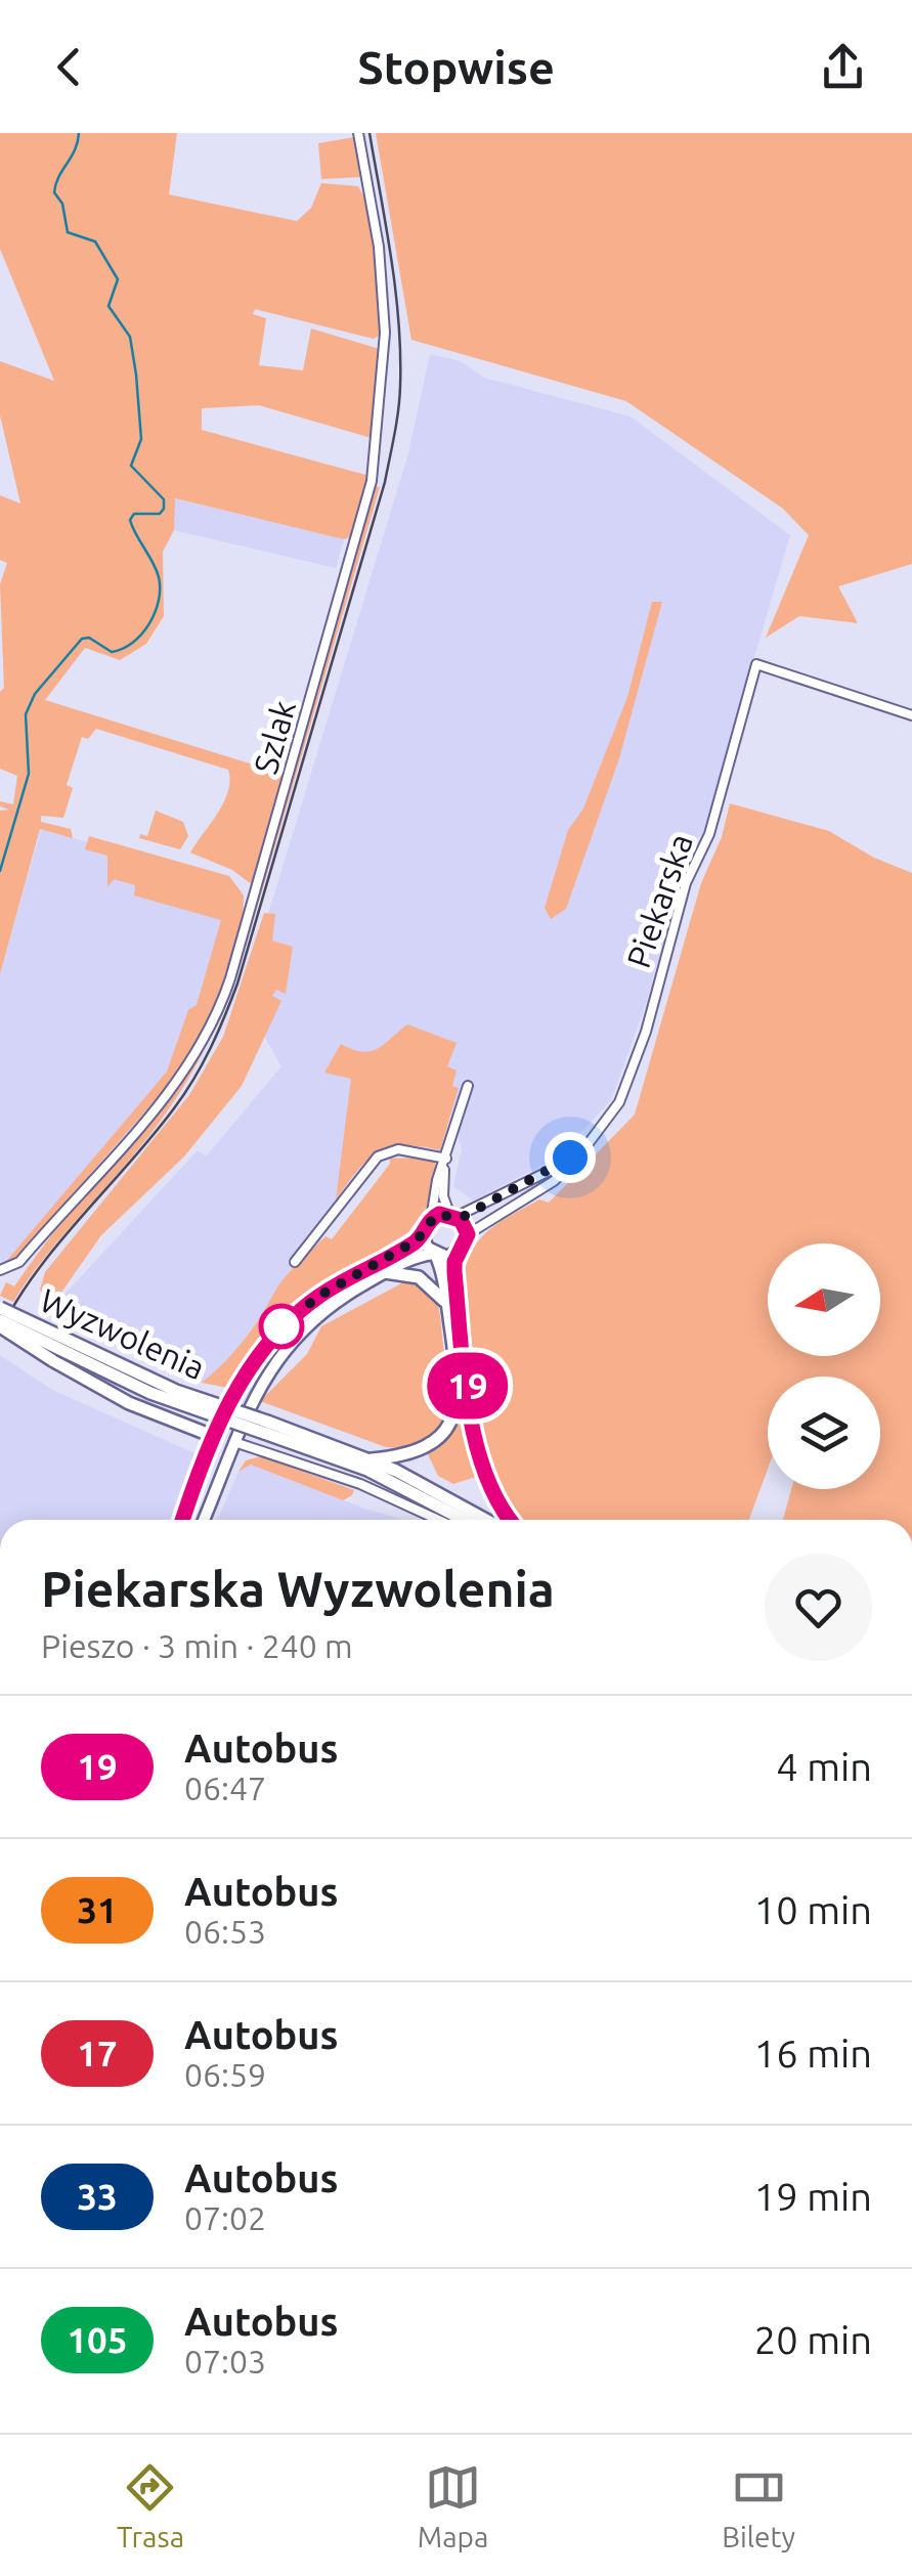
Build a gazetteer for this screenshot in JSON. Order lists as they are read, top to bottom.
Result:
{
  "streets": {
    "main road": ["Wyzwolenia"],
    "street": ["Szlak", "Piekarska"]
  },
  "lines": ["bus line 19"],
  "north": "left",
  "page": {
    "header": "Stopwise",
    "on_map": "19",
    "heading": ["Piekarska Wyzwolenia", "Pieszo · 3 min · 240 m"],
    "list": [
      {
        "mark": "19",
        "name": "Autobus",
        "note": "06:47",
        "value": "4 min"
      },
      {
        "mark": "31",
        "name": "Autobus",
        "note": "06:53",
        "value": "10 min"
      },
      {
        "mark": "17",
        "name": "Autobus",
        "note": "06:59",
        "value": "16 min"
      },
      {
        "mark": "33",
        "name": "Autobus",
        "note": "07:02",
        "value": "19 min"
      },
      {
        "mark": "105",
        "name": "Autobus",
        "note": "07:03",
        "value": "20 min"
      }
    ],
    "tabs": ["Trasa", "Mapa", "Bilety"]
  }
}
